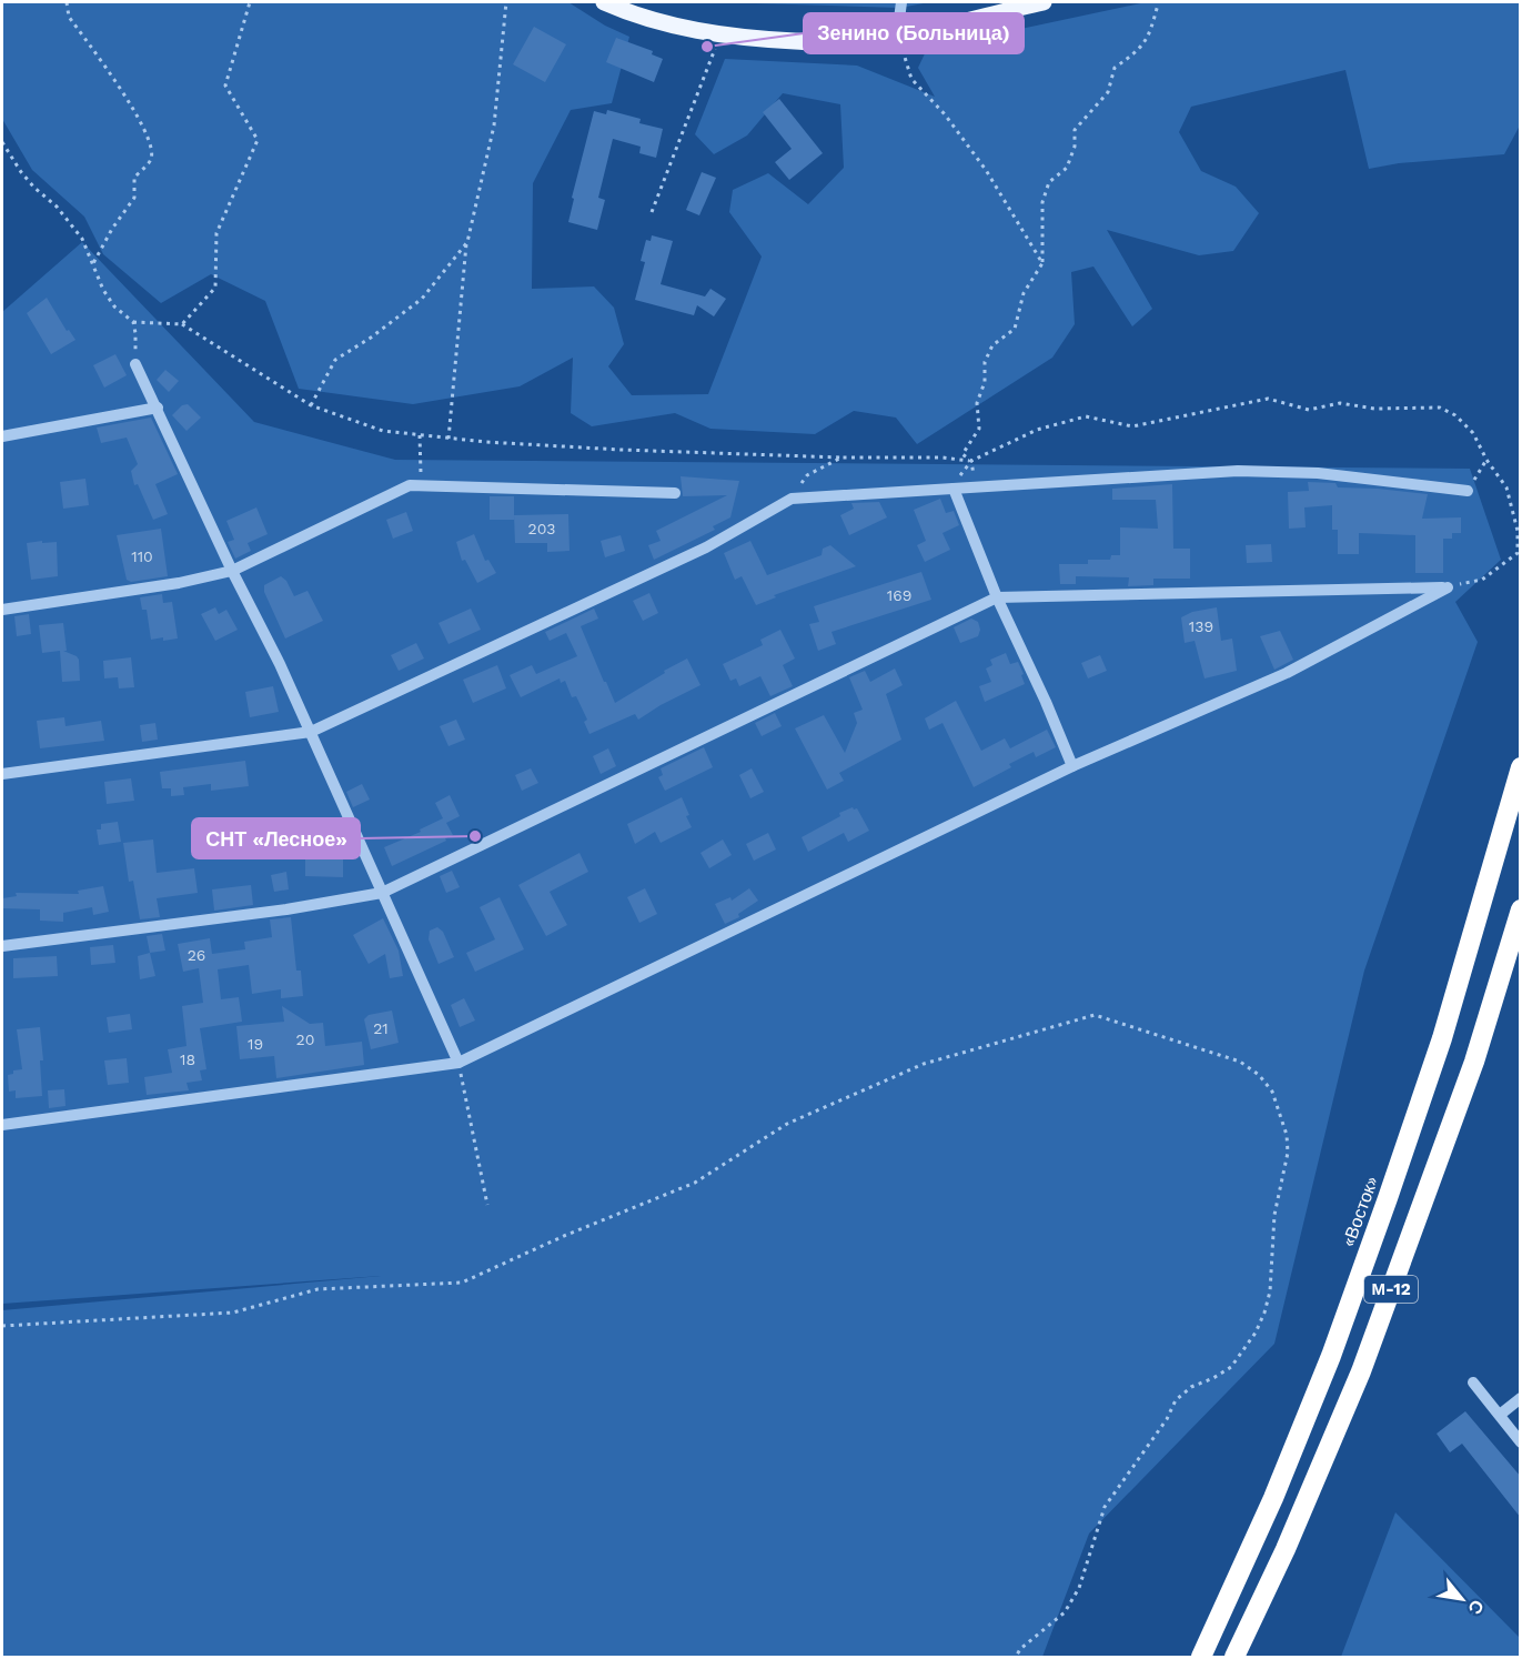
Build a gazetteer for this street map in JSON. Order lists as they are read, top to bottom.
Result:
{
  "streets": {
    "highway": ["«Восток»", "М-12"]
  },
  "places": ["Зенино (Больница)", "СНТ «Лесное»"],
  "house_numbers": [
    "203",
    "110",
    "169",
    "139",
    "26",
    "21",
    "20",
    "19",
    "18"
  ],
  "north": "bottom right"
}
